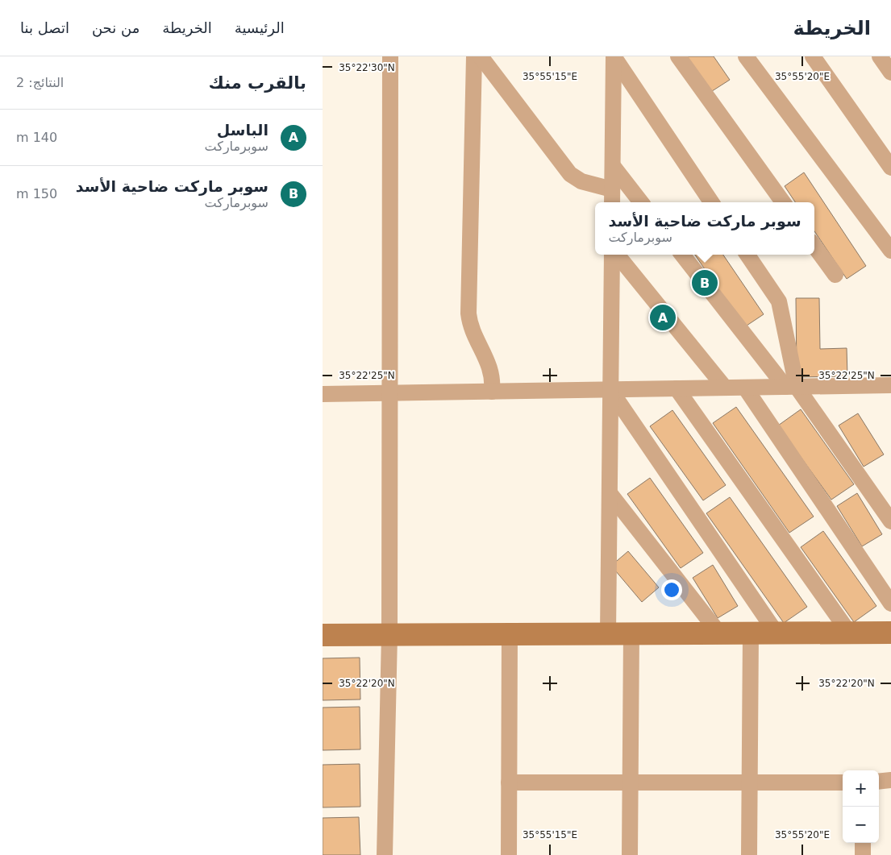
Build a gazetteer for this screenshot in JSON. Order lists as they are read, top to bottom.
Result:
{
  "page": {
    "header": "الخريطة",
    "nav": [
      "الرئيسية",
      "الخريطة",
      "من نحن",
      "اتصل بنا"
    ],
    "heading": ["بالقرب منك", "النتائج: 2"],
    "list": [
      {
        "mark": "A",
        "name": "الباسل",
        "note": "سوبرماركت",
        "value": "140 m"
      },
      {
        "mark": "B",
        "name": "سوبر ماركت ضاحية الأسد",
        "note": "سوبرماركت",
        "value": "150 m"
      }
    ],
    "popup": ["سوبر ماركت ضاحية الأسد", "سوبرماركت"],
    "pins": ["B", "A"],
    "map_buttons": ["+", "−"]
  },
  "coordinates": [
    "35°22'30\"N",
    "35°55'15\"E",
    "35°55'20\"E",
    "35°22'25\"N",
    "35°22'20\"N"
  ]
}
